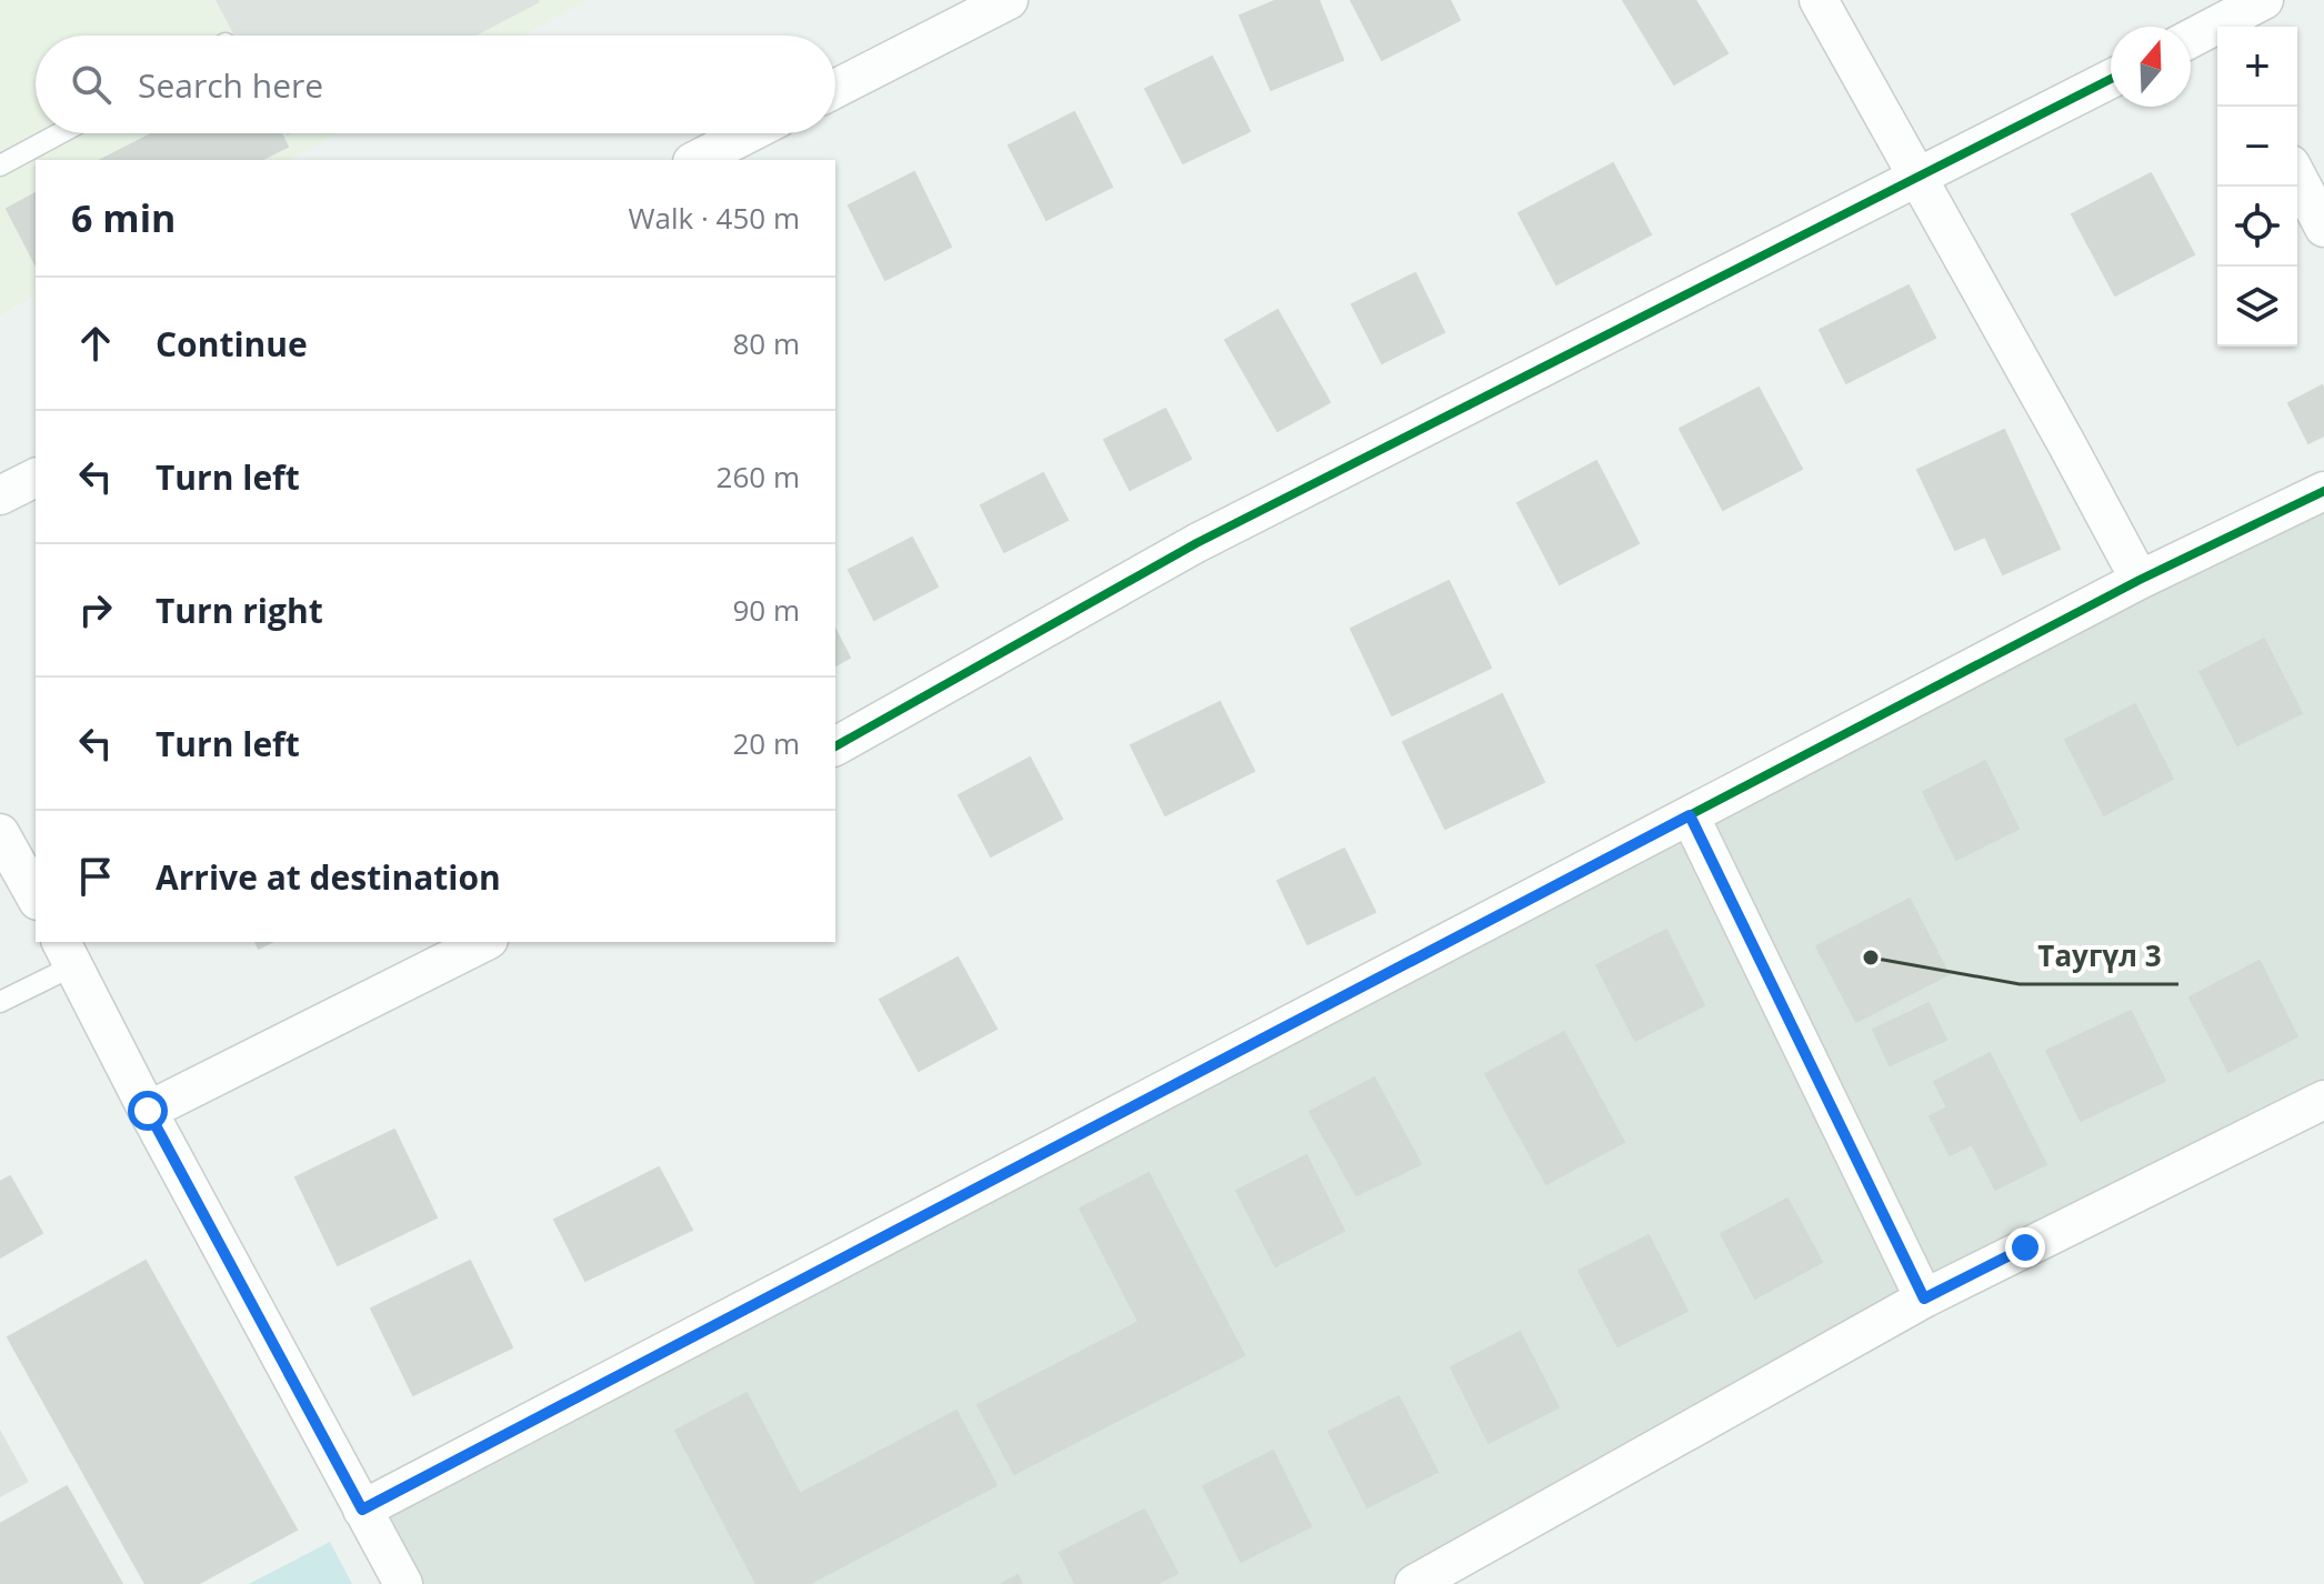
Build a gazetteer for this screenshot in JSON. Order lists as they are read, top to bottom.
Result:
{
  "places": ["Таугүл 3"],
  "north": "top",
  "page": {
    "map_buttons": ["+", "−"],
    "search": "Search here",
    "heading": ["6 min", "Walk · 450 m"],
    "list": [
      ["Continue", "80 m"],
      ["Turn left", "260 m"],
      ["Turn right", "90 m"],
      ["Turn left", "20 m"],
      "Arrive at destination"
    ]
  }
}
